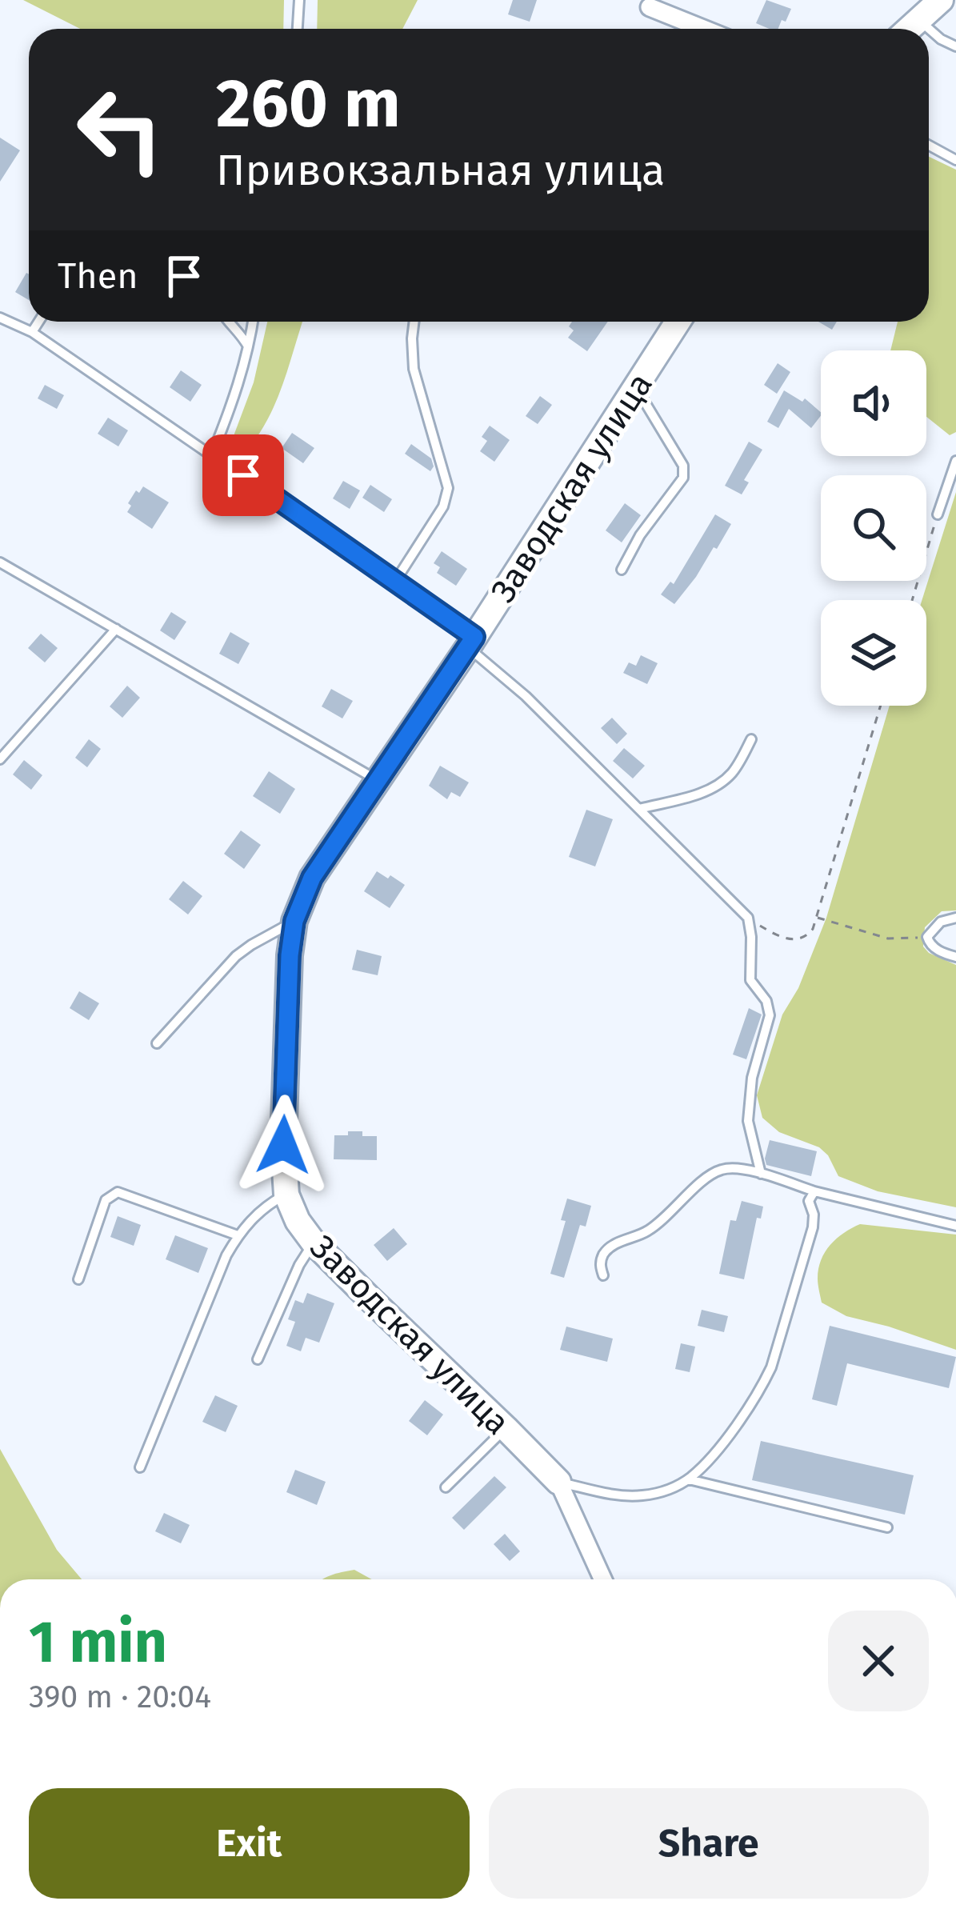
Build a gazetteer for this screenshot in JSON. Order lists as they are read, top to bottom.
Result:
{
  "streets": {
    "street": ["Заводская улица"]
  },
  "page": {
    "turn": ["260 m", "Привокзальная улица"],
    "then": "Then",
    "heading": ["1 min", "390 m · 20:04"],
    "buttons": ["Exit", "Share"]
  }
}
